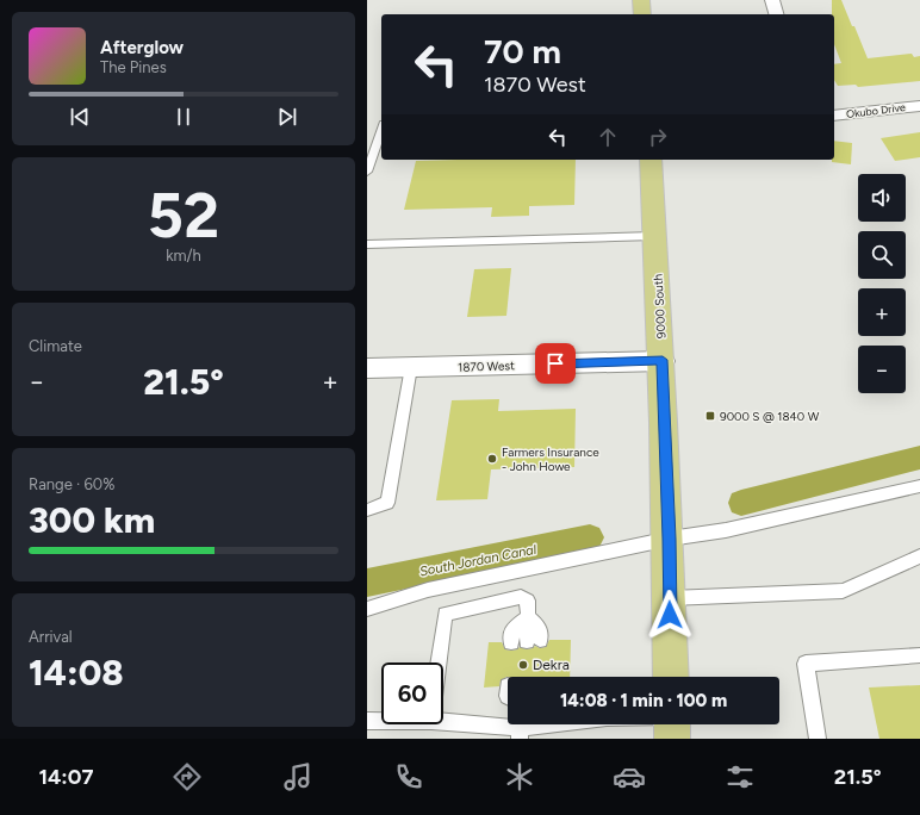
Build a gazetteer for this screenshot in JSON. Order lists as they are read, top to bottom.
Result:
{
  "streets": {
    "main road": ["9000 South"],
    "street": ["Okubo Drive", "1870 West"]
  },
  "crossings": [
    ["9000 South", "1870 West"]
  ],
  "water": ["South Jordan Canal"],
  "places": {
    "transit": ["9000 S @ 1840 W"],
    "other": ["Farmers Insurance - John Howe", "Dekra"]
  },
  "page": {
    "turn": ["70 m", "1870 West"],
    "song": ["Afterglow", "The Pines"],
    "tile": [
      ["52", "km/h"],
      "Climate",
      ["Range · 60%", "300 km"],
      ["Arrival", "14:08"]
    ],
    "map_buttons": ["+", "−"],
    "heat": ["−", "21.5°", "+"],
    "limit": "60",
    "trip": "14:08 · 1 min · 100 m",
    "tabs": ["14:07", "21.5°"]
  }
}
